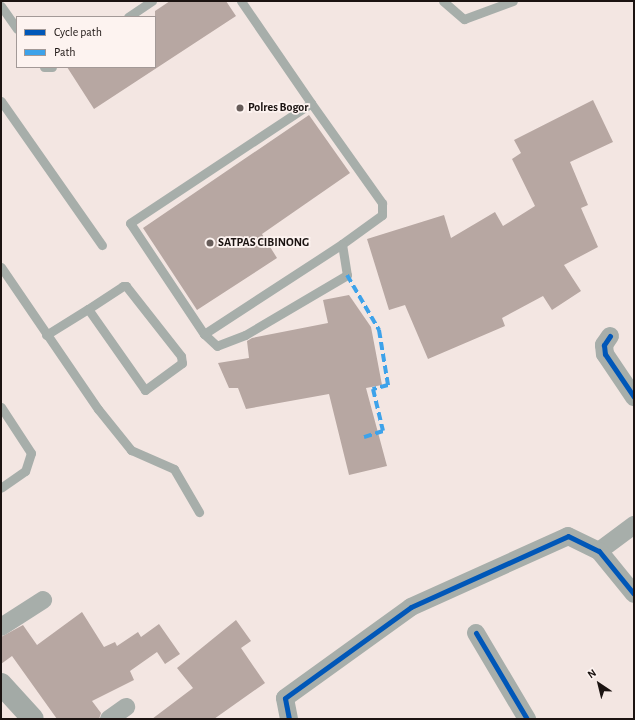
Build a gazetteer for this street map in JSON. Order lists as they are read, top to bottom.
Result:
{
  "places": ["Polres Bogor", "SATPAS CIBINONG"],
  "legend": ["Cycle path", "Path"],
  "north": "top left"
}
